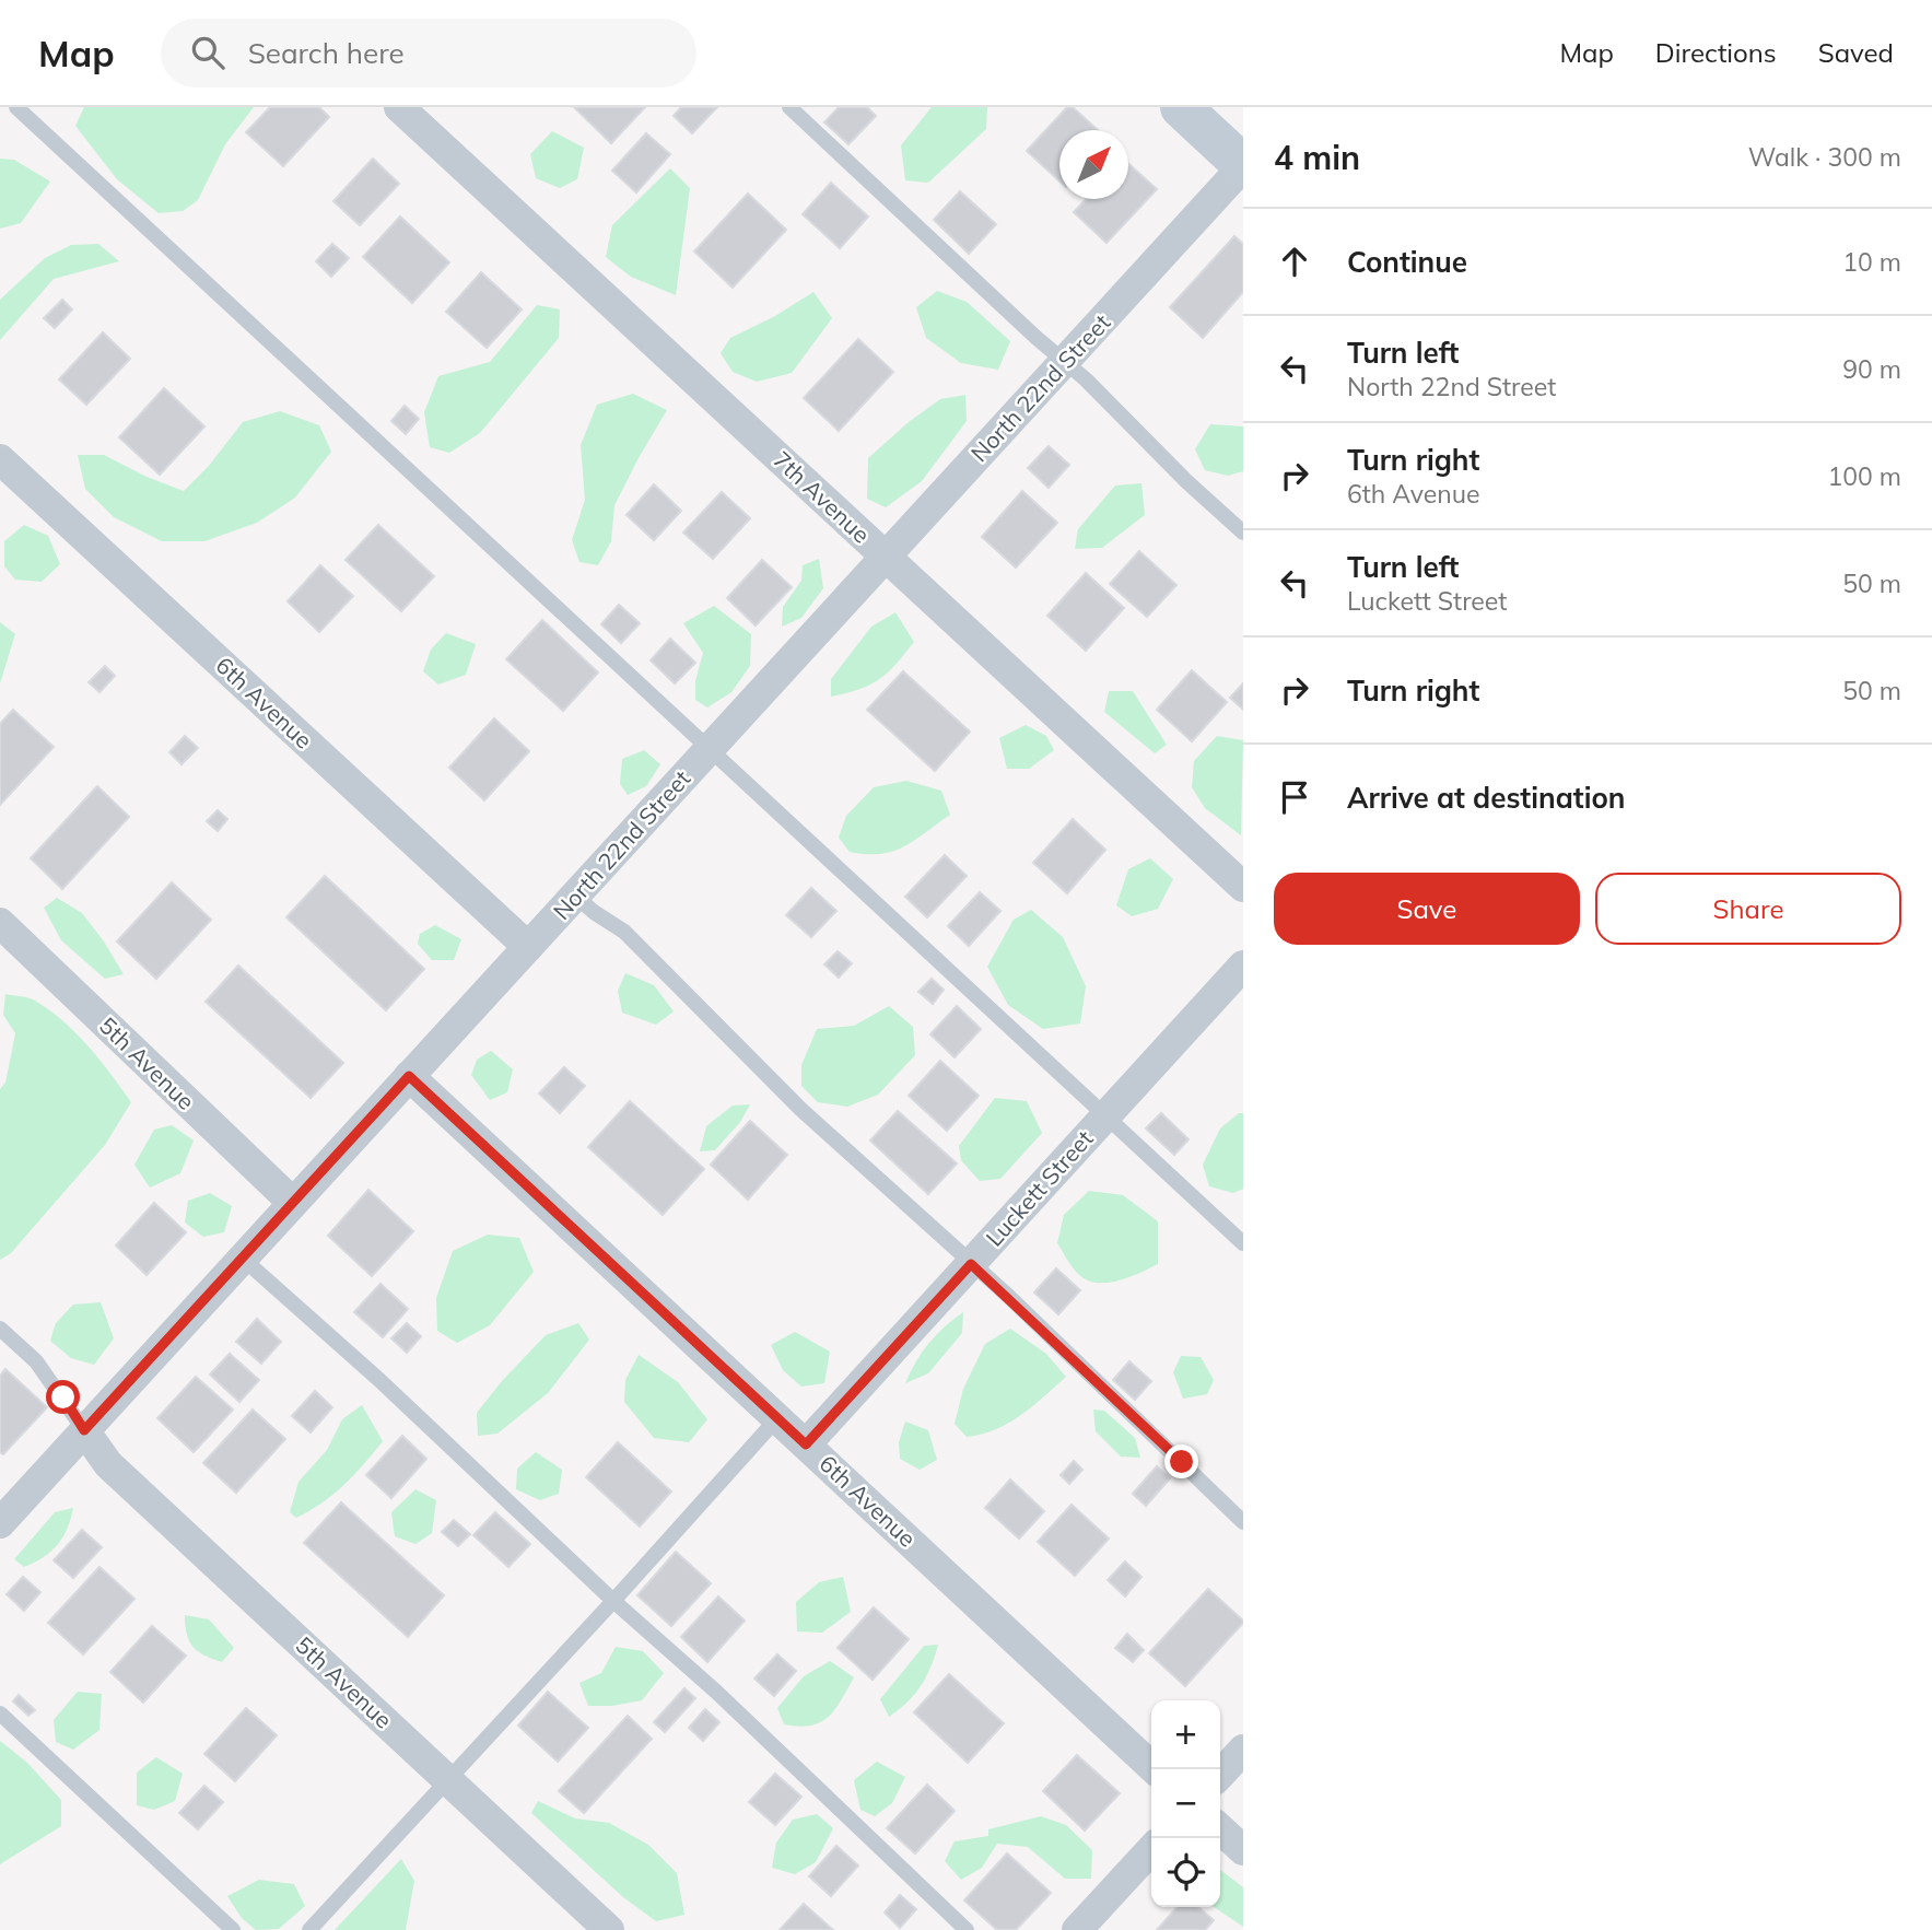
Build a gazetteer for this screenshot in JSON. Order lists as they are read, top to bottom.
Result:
{
  "streets": {
    "street": [
      "North 22nd Street",
      "7th Avenue",
      "6th Avenue",
      "5th Avenue",
      "Luckett Street"
    ]
  },
  "crossings": [
    ["North 22nd Street", "7th Avenue"],
    ["North 22nd Street", "6th Avenue"],
    ["North 22nd Street", "5th Avenue"],
    ["6th Avenue", "Luckett Street"]
  ],
  "north": "top right",
  "page": {
    "header": "Map",
    "search": "Search here",
    "nav": ["Map", "Directions", "Saved"],
    "heading": ["4 min", "Walk · 300 m"],
    "list": [
      ["Continue", "10 m"],
      ["Turn left", "North 22nd Street", "90 m"],
      ["Turn right", "6th Avenue", "100 m"],
      ["Turn left", "Luckett Street", "50 m"],
      ["Turn right", "50 m"],
      "Arrive at destination"
    ],
    "buttons": ["Save", "Share"],
    "map_buttons": ["+", "−"]
  }
}
